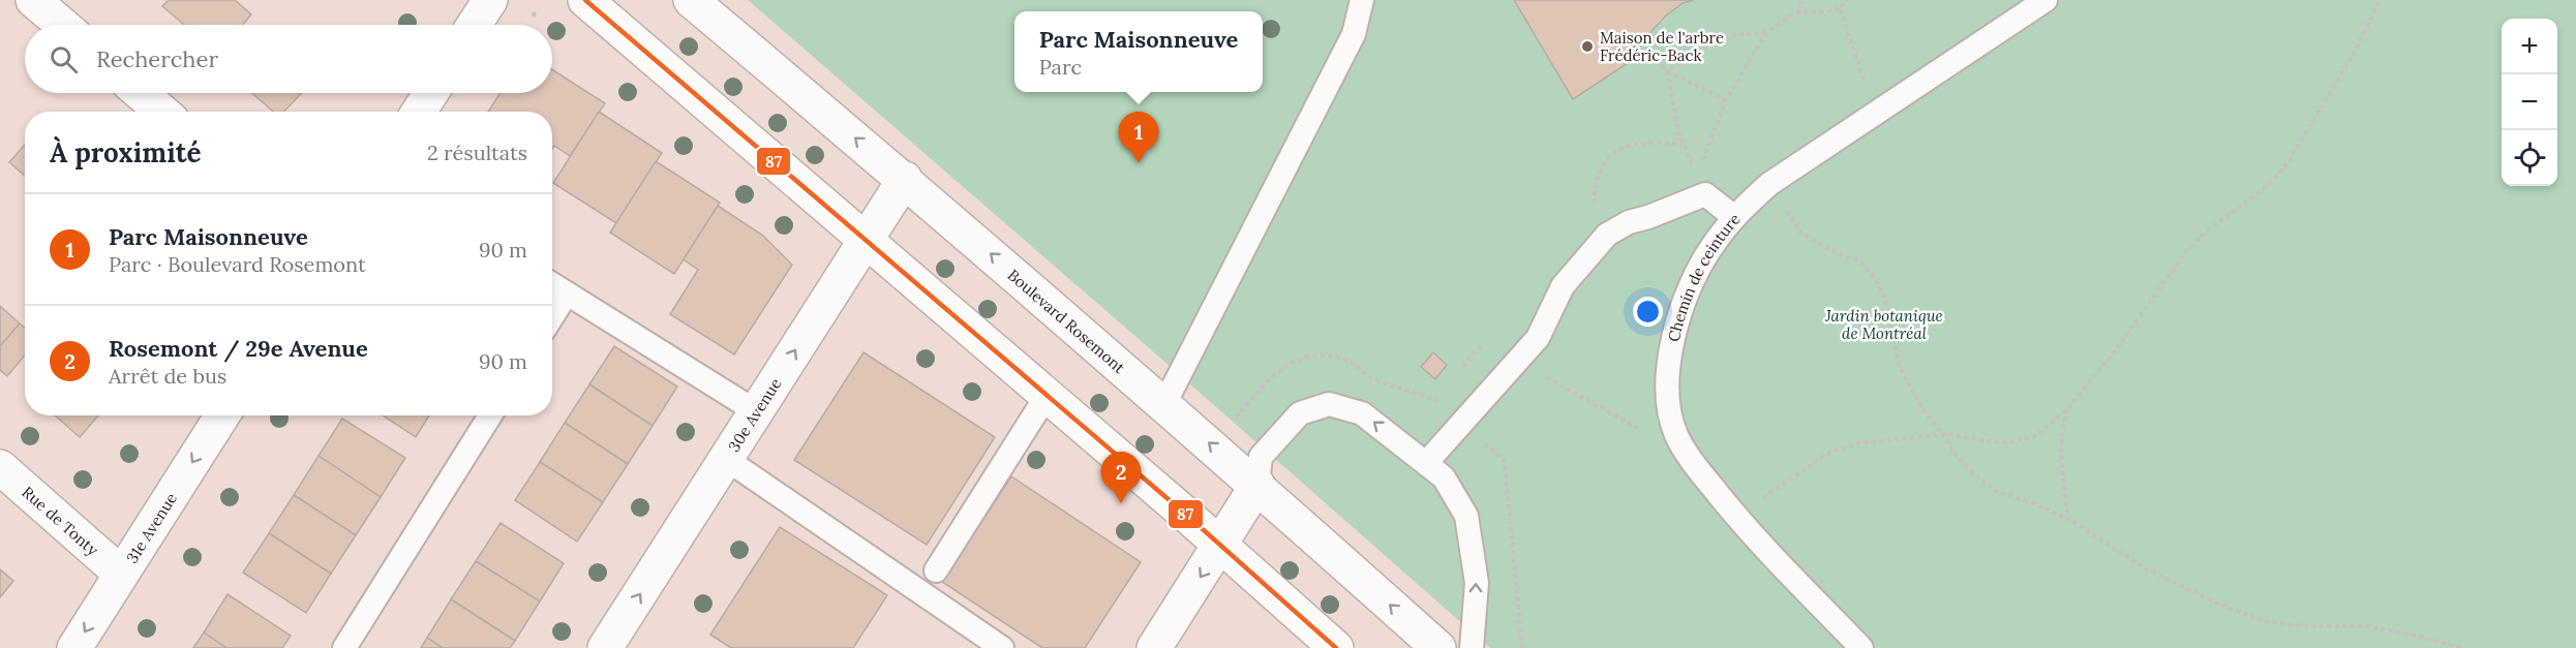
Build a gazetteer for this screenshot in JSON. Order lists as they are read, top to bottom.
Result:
{
  "streets": {
    "main road": [
      "Boulevard Rosemont",
      "30e Avenue",
      "Rue de Tonty",
      "31e Avenue"
    ],
    "lane": ["Chemin de ceinture"]
  },
  "crossings": [
    ["Boulevard Rosemont", "30e Avenue"],
    ["Rue de Tonty", "31e Avenue"]
  ],
  "one_way": ["30e Avenue", "31e Avenue"],
  "parks": ["Jardin botanique de Montréal"],
  "places": ["Maison de l'arbre Frédéric-Back"],
  "lines": ["transit line 87"],
  "page": {
    "popup": ["Parc Maisonneuve", "Parc"],
    "map_buttons": ["+", "−"],
    "search": "Rechercher",
    "pins": ["1", "2"],
    "heading": ["À proximité", "2 résultats"],
    "list": [
      {
        "mark": "1",
        "name": "Parc Maisonneuve",
        "note": "Parc · Boulevard Rosemont",
        "value": "90 m"
      },
      {
        "mark": "2",
        "name": "Rosemont / 29e Avenue",
        "note": "Arrêt de bus",
        "value": "90 m"
      }
    ]
  }
}
